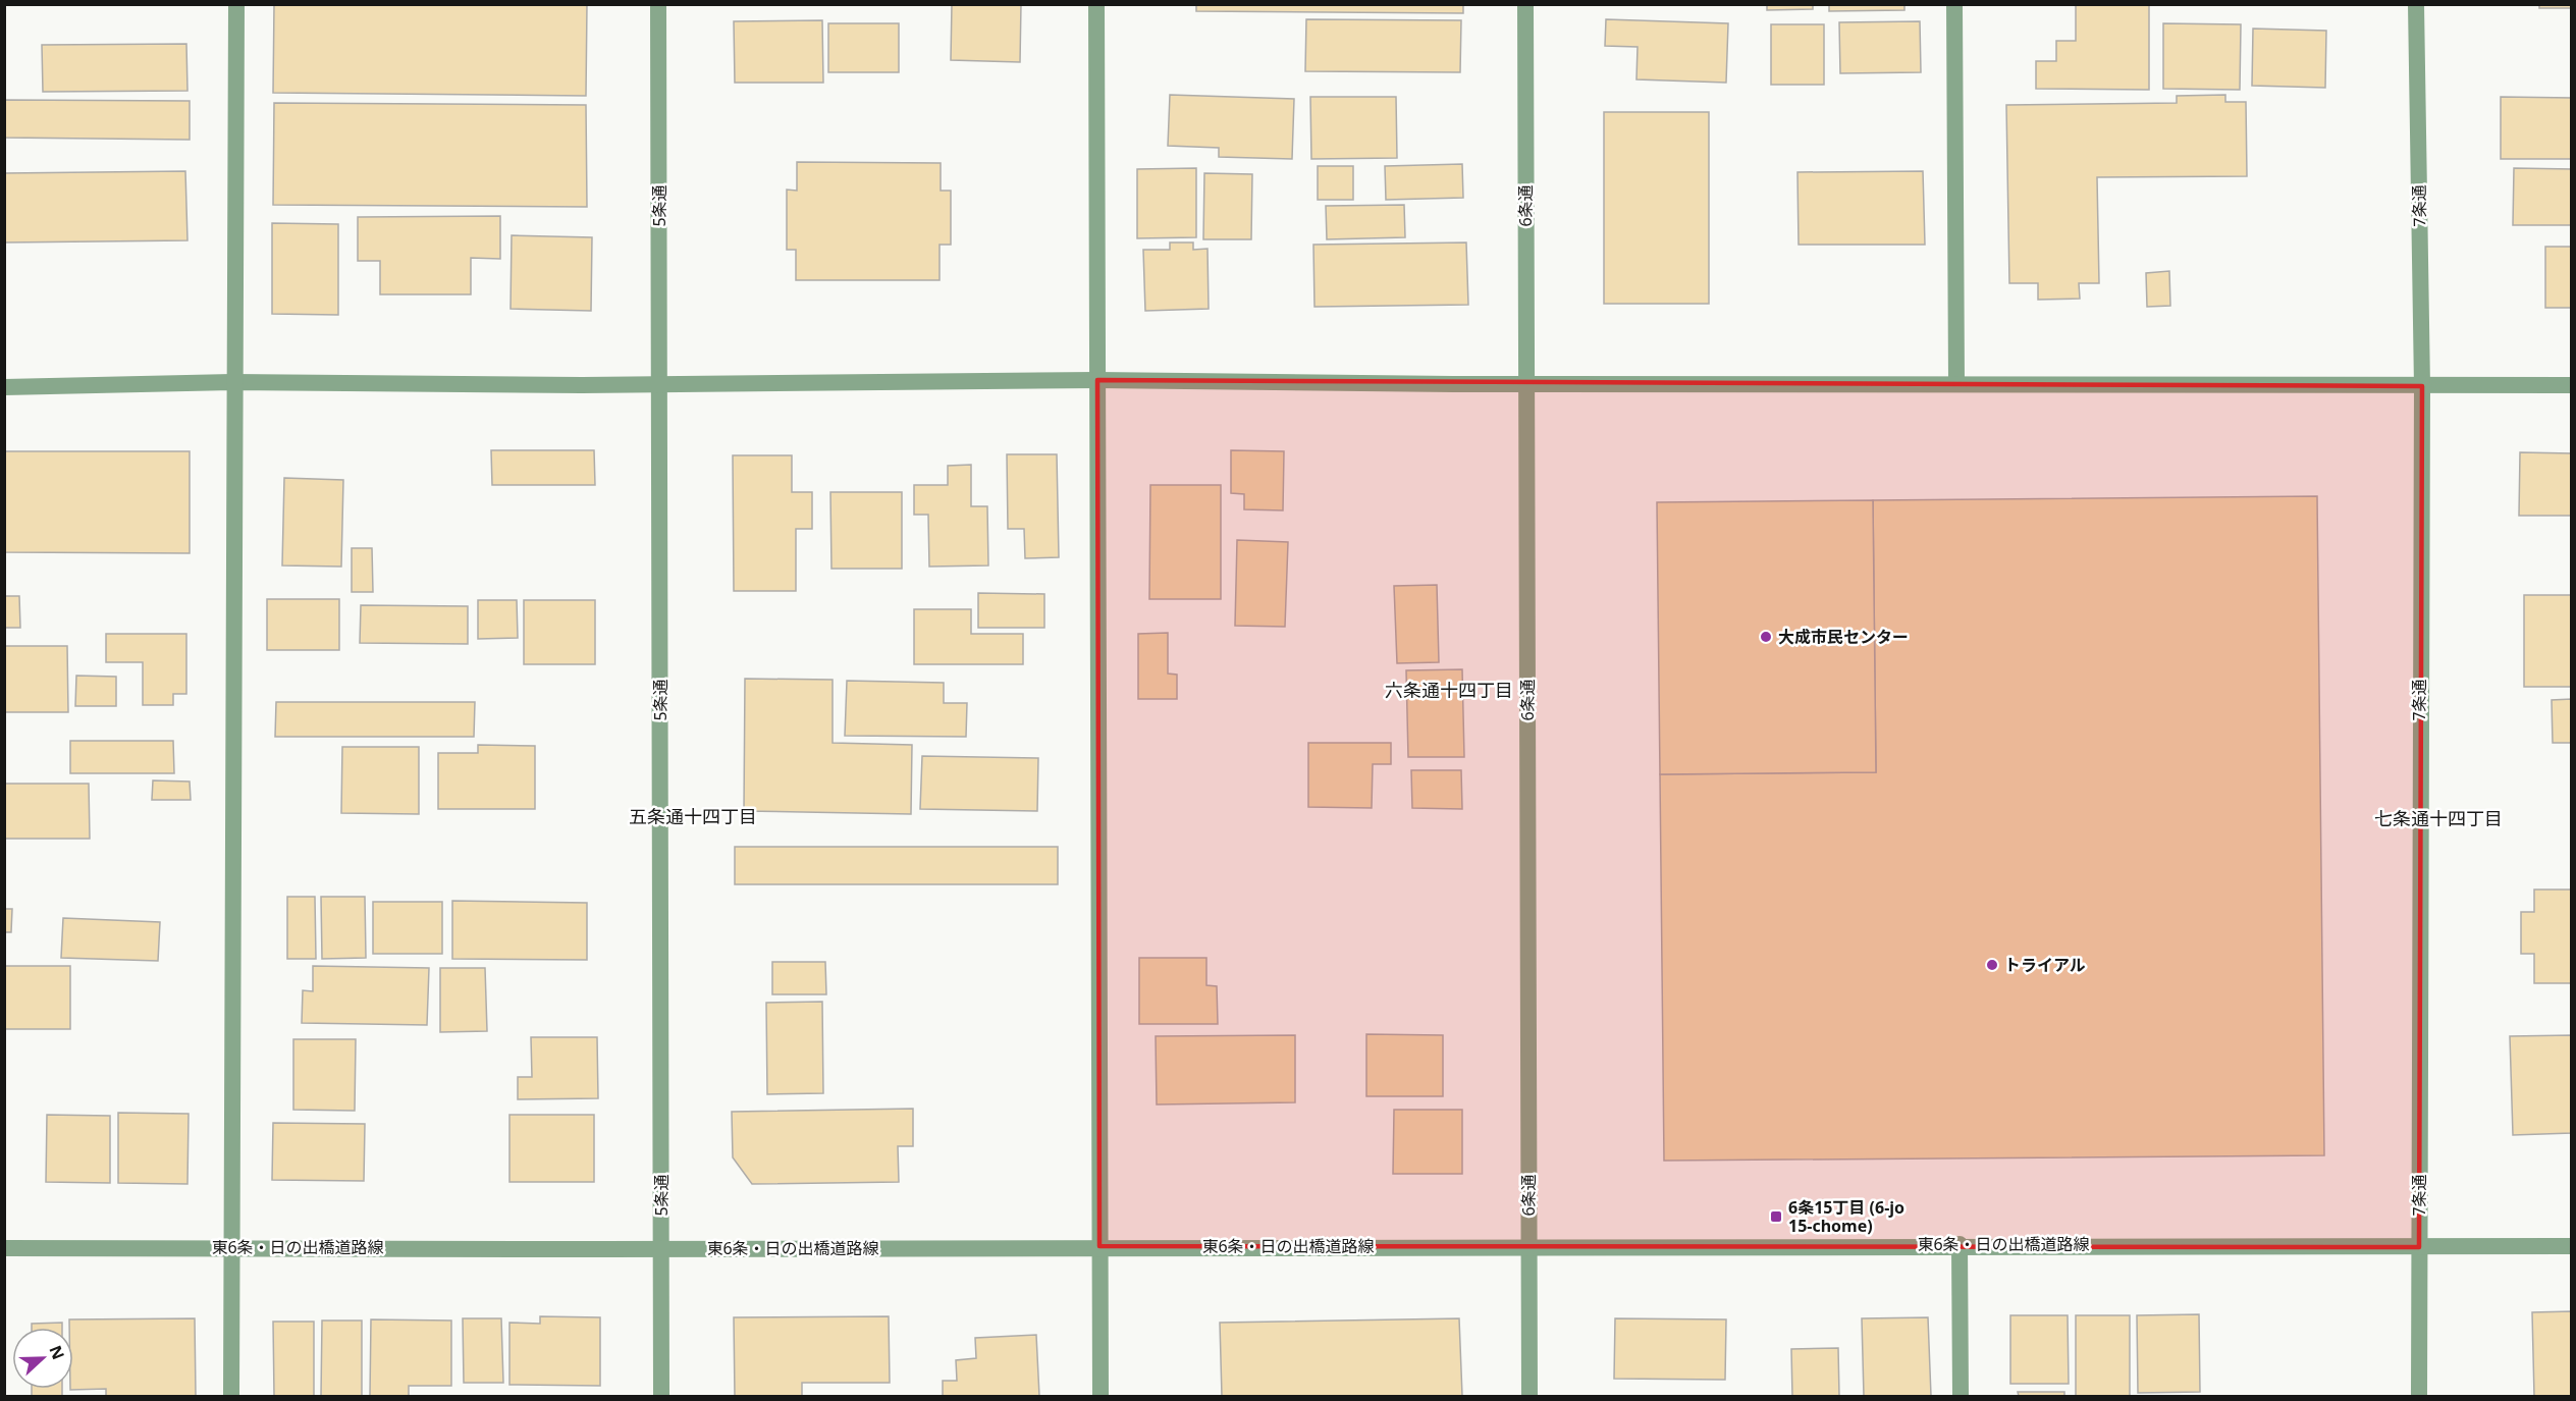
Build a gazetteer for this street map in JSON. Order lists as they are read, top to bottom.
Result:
{
  "streets": {
    "street": [
      "5条通",
      "6条通",
      "7条通",
      "東6条・日の出橋道路線"
    ]
  },
  "crossings": [
    ["5条通", "東6条・日の出橋道路線"],
    ["6条通", "東6条・日の出橋道路線"],
    ["7条通", "東6条・日の出橋道路線"]
  ],
  "districts": ["六条通十四丁目", "五条通十四丁目", "七条通十四丁目"],
  "places": {
    "other": ["大成市民センター", "トライアル"],
    "transit": ["6条15丁目 (6-jo 15-chome)"]
  },
  "north": "right"
}
